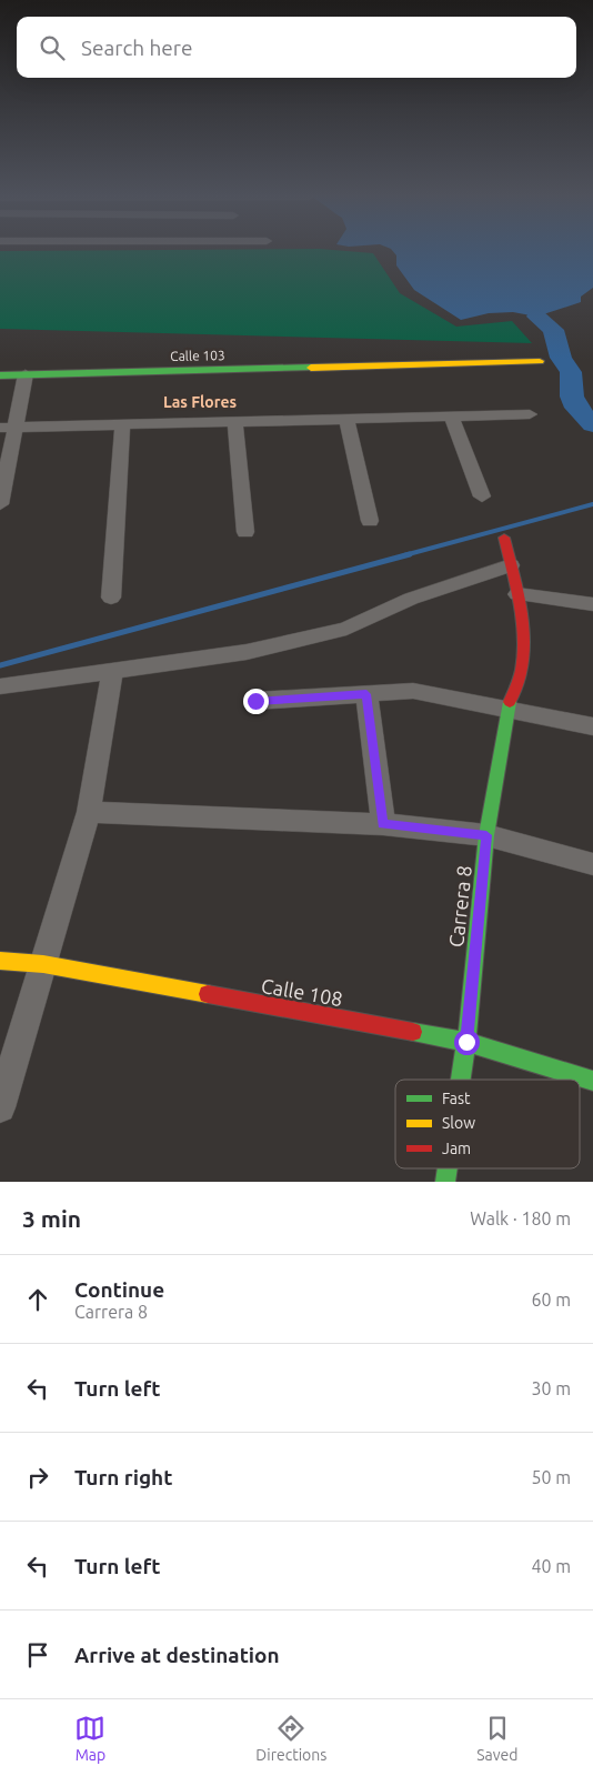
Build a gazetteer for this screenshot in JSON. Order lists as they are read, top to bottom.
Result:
{
  "streets": {
    "street": ["Calle 103", "Carrera 8", "Calle 108"]
  },
  "crossings": [
    ["Carrera 8", "Calle 108"]
  ],
  "districts": ["Las Flores"],
  "legend": ["Fast", "Slow", "Jam"],
  "page": {
    "search": "Search here",
    "heading": ["3 min", "Walk · 180 m"],
    "list": [
      ["Continue", "Carrera 8", "60 m"],
      ["Turn left", "30 m"],
      ["Turn right", "50 m"],
      ["Turn left", "40 m"],
      "Arrive at destination"
    ],
    "nav": ["Map", "Directions", "Saved"]
  }
}
